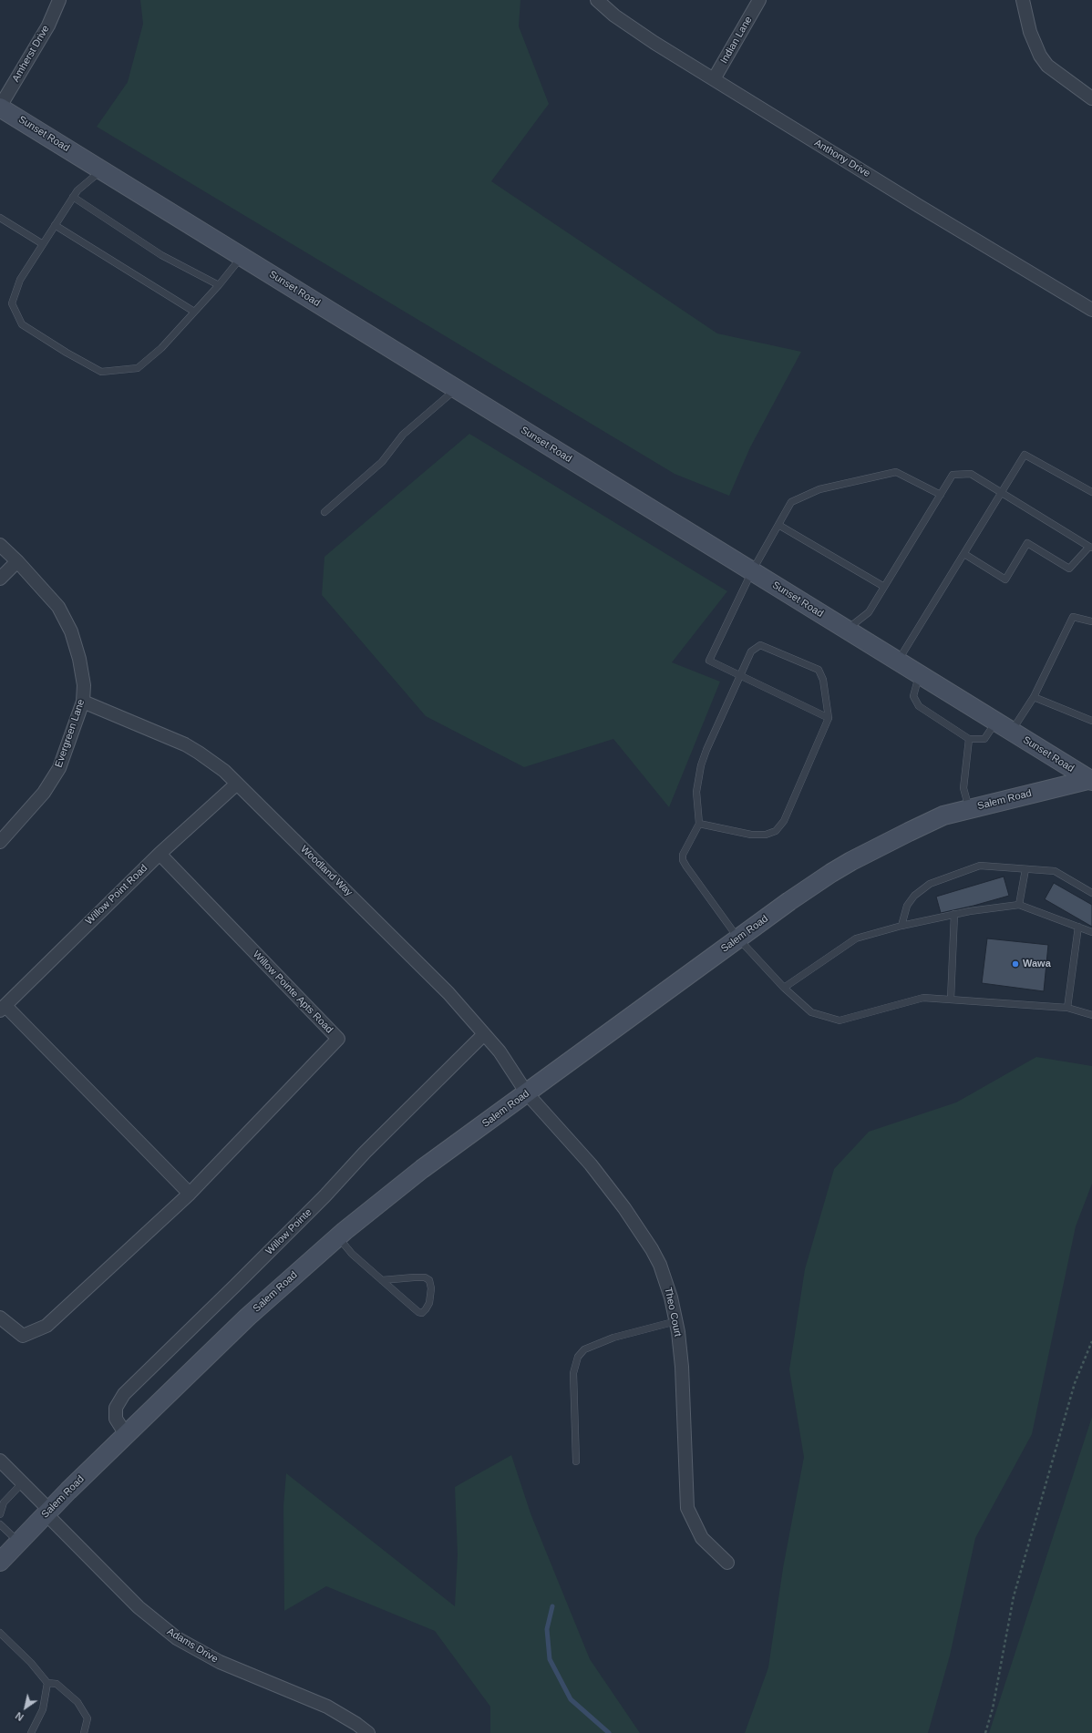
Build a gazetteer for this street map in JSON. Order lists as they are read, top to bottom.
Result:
{
  "streets": {
    "street": [
      "Indian Lane",
      "Amherst Drive",
      "Sunset Road",
      "Anthony Drive",
      "Evergreen Lane",
      "Salem Road",
      "Woodland Way",
      "Willow Point Road",
      "Willow Pointe Apts Road",
      "Willow Pointe",
      "Theo Court",
      "Adams Drive"
    ]
  },
  "crossings": [
    ["Indian Lane", "Anthony Drive"],
    ["Amherst Drive", "Sunset Road"],
    ["Sunset Road", "Salem Road"],
    ["Evergreen Lane", "Woodland Way"],
    ["Salem Road", "Woodland Way"],
    ["Salem Road", "Willow Pointe"],
    ["Salem Road", "Theo Court"],
    ["Salem Road", "Adams Drive"],
    ["Woodland Way", "Willow Point Road"],
    ["Woodland Way", "Willow Pointe"],
    ["Woodland Way", "Theo Court"],
    ["Willow Point Road", "Willow Pointe Apts Road"]
  ],
  "places": ["Wawa"],
  "north": "bottom left"
}
